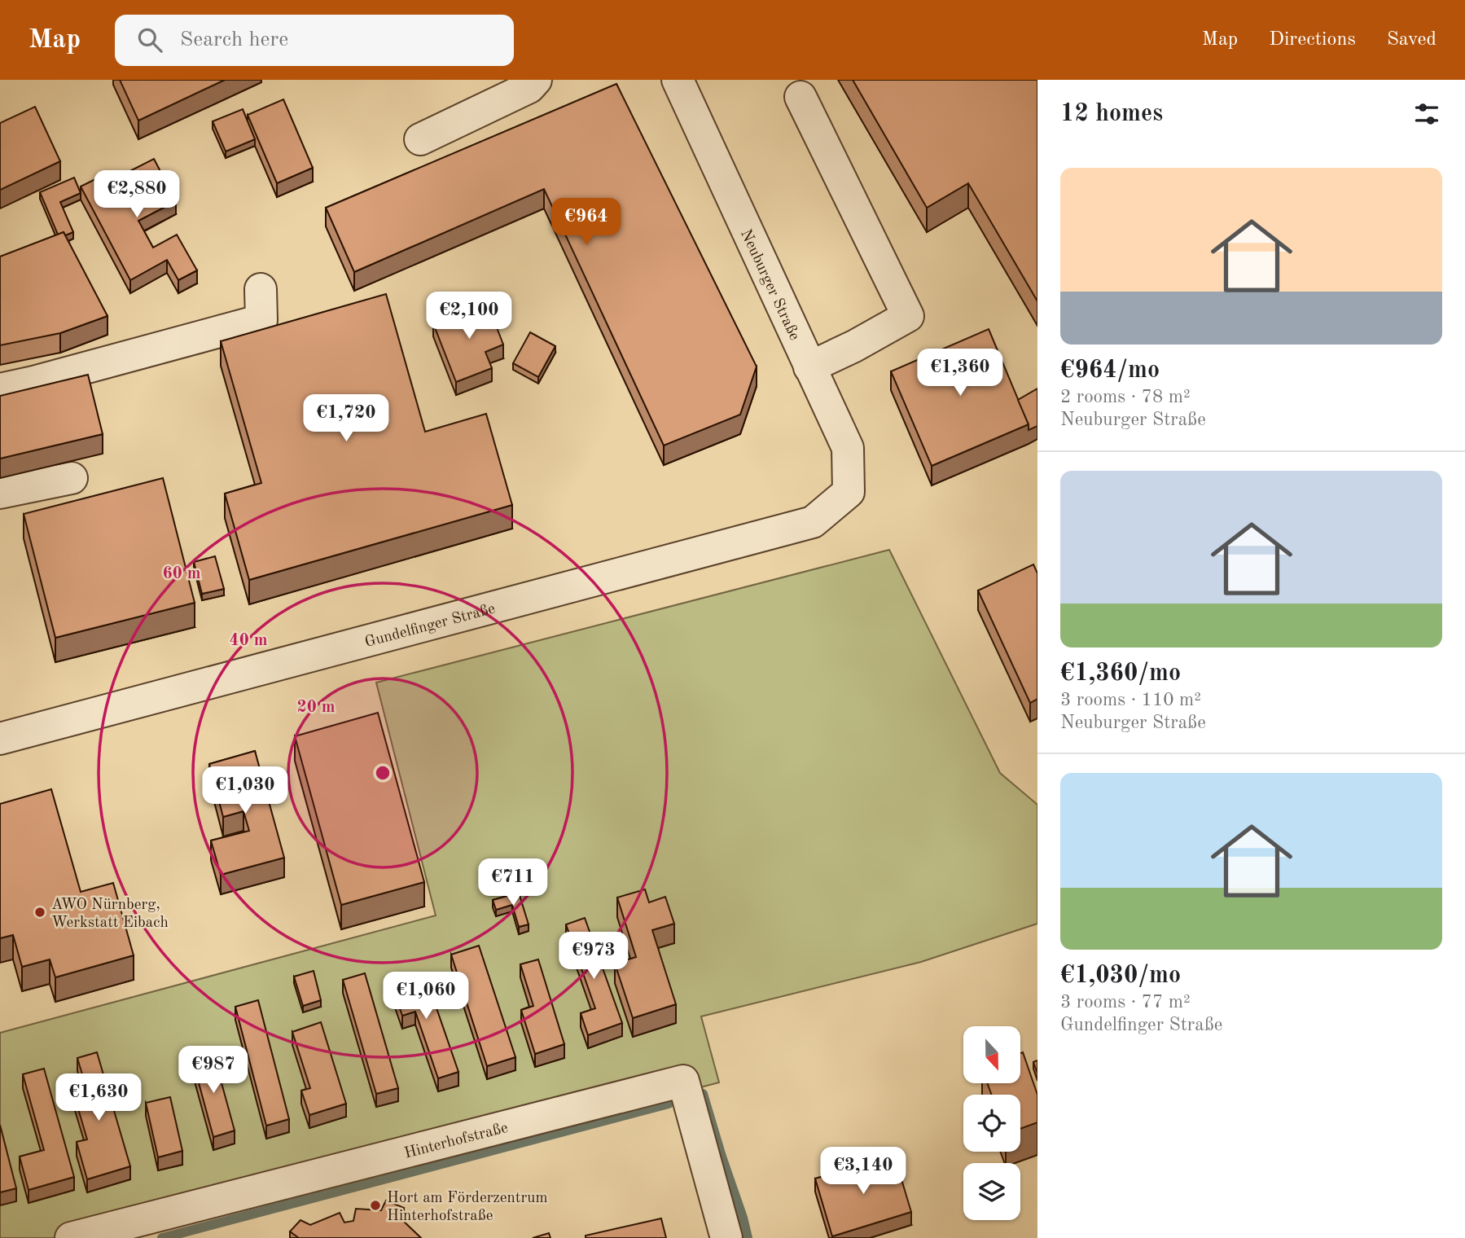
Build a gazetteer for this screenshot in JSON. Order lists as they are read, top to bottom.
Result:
{
  "streets": {
    "street": ["Neuburger Straße", "Gundelfinger Straße", "Hinterhofstraße"]
  },
  "crossings": [
    ["Neuburger Straße", "Gundelfinger Straße"]
  ],
  "places": ["AWO Nürnberg, Werkstatt Eibach", "Hort am Förderzentrum Hinterhofstraße"],
  "north": "bottom",
  "page": {
    "header": "Map",
    "search": "Search here",
    "nav": ["Map", "Directions", "Saved"],
    "heading": "12 homes",
    "list": [
      {
        "name": "€964/mo",
        "note": "2 rooms · 78 m² · Neuburger Straße"
      },
      {
        "name": "€1,360/mo",
        "note": "3 rooms · 110 m² · Neuburger Straße"
      },
      {
        "name": "€1,030/mo",
        "note": "3 rooms · 77 m² · Gundelfinger Straße"
      }
    ],
    "price": [
      "€2,880",
      "€964",
      "€2,100",
      "€1,360",
      "€1,720",
      "€1,030",
      "€711",
      "€973",
      "€1,060",
      "€987",
      "€1,630",
      "€3,140"
    ]
  },
  "rings": ["60 m", "40 m", "20 m"]
}
